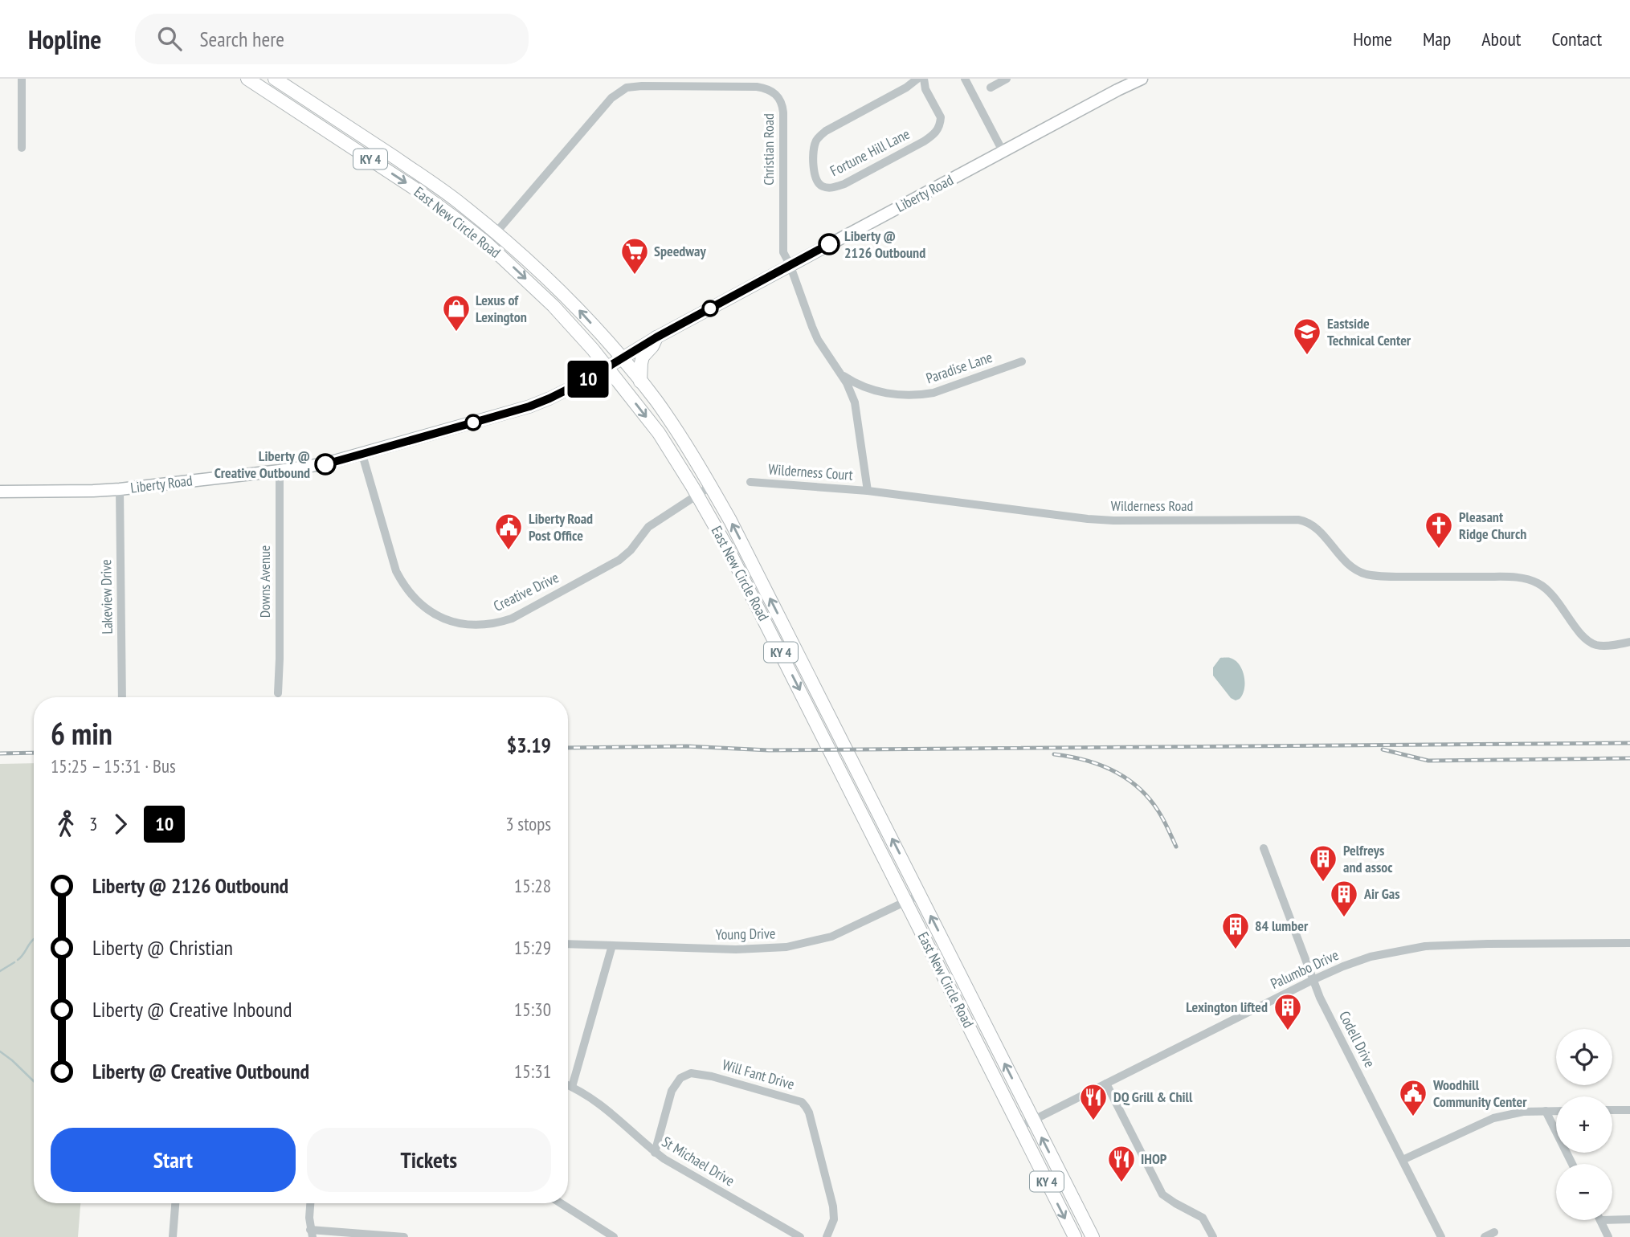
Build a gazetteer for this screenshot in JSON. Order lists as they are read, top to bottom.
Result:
{
  "streets": {
    "highway": ["KY 4", "East New Circle Road"],
    "main road": ["Liberty Road"],
    "street": [
      "Christian Road",
      "Fortune Hill Lane",
      "Paradise Lane",
      "Wilderness Court",
      "Wilderness Road",
      "Downs Avenue",
      "Creative Drive",
      "Lakeview Drive",
      "Young Drive",
      "Palumbo Drive",
      "Codell Drive",
      "Will Fant Drive",
      "St Michael Drive"
    ]
  },
  "crossings": [
    ["Christian Road", "Liberty Road"],
    ["Christian Road", "East New Circle Road"],
    ["Liberty Road", "East New Circle Road"],
    ["Liberty Road", "Downs Avenue"],
    ["Liberty Road", "Creative Drive"],
    ["Liberty Road", "Lakeview Drive"],
    ["East New Circle Road", "Creative Drive"],
    ["East New Circle Road", "Young Drive"],
    ["East New Circle Road", "Palumbo Drive"],
    ["Wilderness Court", "Wilderness Road"],
    ["Palumbo Drive", "Codell Drive"],
    ["Will Fant Drive", "St Michael Drive"]
  ],
  "places": {
    "other": ["Liberty @ 2126 Outbound", "Liberty @ Creative Outbound"],
    "supermarket": ["Speedway"],
    "shop": ["Lexus of Lexington"],
    "school or university": ["Eastside Technical Center"],
    "church": ["Pleasant Ridge Church"],
    "public building": ["Liberty Road Post Office", "Woodhill Community Center"],
    "building": [
      "Pelfreys and assoc",
      "Air Gas",
      "84 lumber",
      "Lexington lifted"
    ],
    "restaurant": ["DQ Grill & Chill", "IHOP"]
  },
  "lines": ["bus line 10"],
  "page": {
    "header": "Hopline",
    "search": "Search here",
    "nav": [
      "Home",
      "Map",
      "About",
      "Contact"
    ],
    "on_map": "10",
    "heading": ["6 min", "15:25 – 15:31 · Bus", "$3.19"],
    "legs": ["3", "10", "3 stops"],
    "list": [
      {
        "name": "Liberty @ 2126 Outbound",
        "value": "15:28"
      },
      {
        "name": "Liberty @ Christian",
        "value": "15:29"
      },
      {
        "name": "Liberty @ Creative Inbound",
        "value": "15:30"
      },
      {
        "name": "Liberty @ Creative Outbound",
        "value": "15:31"
      }
    ],
    "map_buttons": ["+", "−"],
    "buttons": ["Start", "Tickets"]
  }
}
